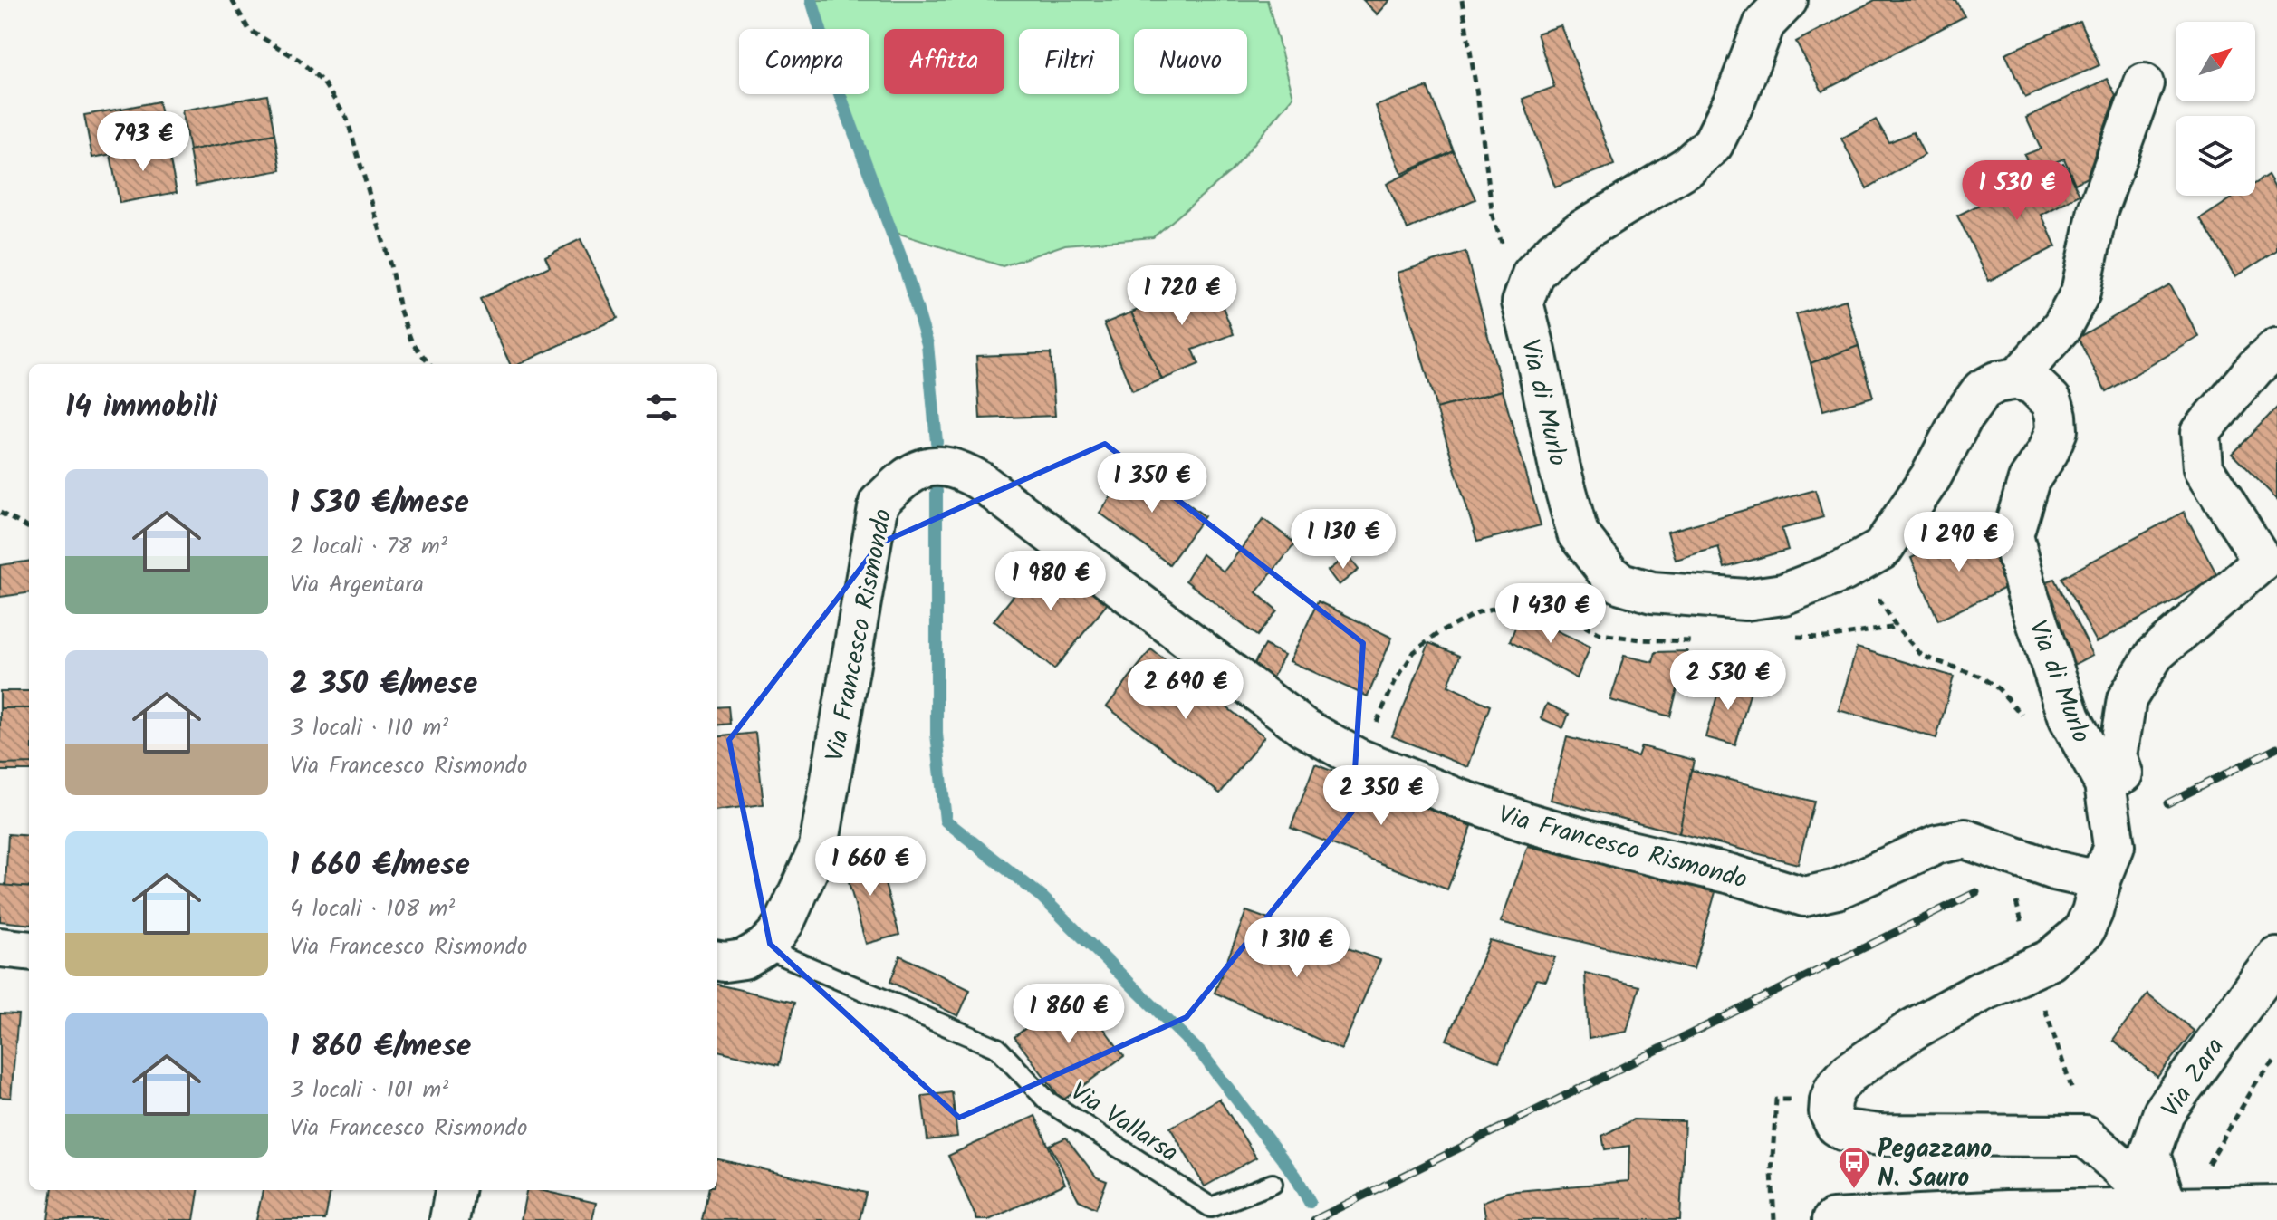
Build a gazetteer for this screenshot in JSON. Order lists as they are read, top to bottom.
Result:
{
  "streets": {
    "street": ["Via di Murlo", "Via Francesco Rismondo", "Via Zara"],
    "lane": ["Via Vallarsa"]
  },
  "crossings": [
    ["Via di Murlo", "Via Francesco Rismondo"],
    ["Via Francesco Rismondo", "Via Vallarsa"]
  ],
  "places": {
    "bus stop": ["Pegazzano N. Sauro"]
  },
  "north": "top right",
  "page": {
    "chip": [
      "Compra",
      "Affitta",
      "Filtri",
      "Nuovo"
    ],
    "price": [
      "793 €",
      "1 530 €",
      "1 720 €",
      "1 350 €",
      "1 130 €",
      "1 290 €",
      "1 980 €",
      "1 430 €",
      "2 530 €",
      "2 690 €",
      "2 350 €",
      "1 660 €",
      "1 310 €",
      "1 860 €"
    ],
    "heading": "14 immobili",
    "list": [
      {
        "name": "1 530 €/mese",
        "note": "2 locali · 78 m² · Via Argentara"
      },
      {
        "name": "2 350 €/mese",
        "note": "3 locali · 110 m² · Via Francesco Rismondo"
      },
      {
        "name": "1 660 €/mese",
        "note": "4 locali · 108 m² · Via Francesco Rismondo"
      },
      {
        "name": "1 860 €/mese",
        "note": "3 locali · 101 m² · Via Francesco Rismondo"
      }
    ]
  }
}
